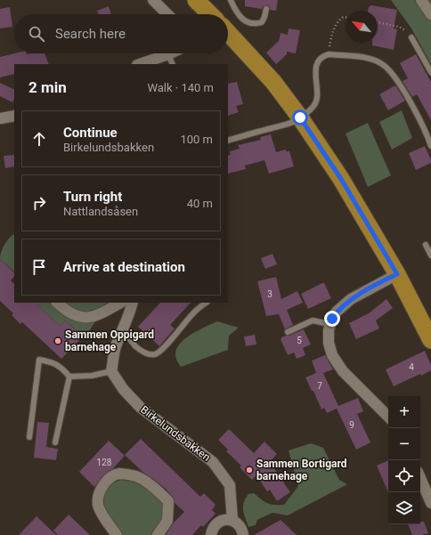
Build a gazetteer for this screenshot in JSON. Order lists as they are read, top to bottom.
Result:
{
  "streets": {
    "street": ["Birkelundsbakken"]
  },
  "places": ["Sammen Oppigard barnehage", "Sammen Bortigard barnehage"],
  "house_numbers": [
    "3",
    "5",
    "4",
    "7",
    "9",
    "128"
  ],
  "north": "top left",
  "page": {
    "search": "Search here",
    "heading": ["2 min", "Walk · 140 m"],
    "list": [
      ["Continue", "Birkelundsbakken", "100 m"],
      ["Turn right", "Nattlandsåsen", "40 m"],
      "Arrive at destination"
    ],
    "map_buttons": ["+", "−"]
  }
}
